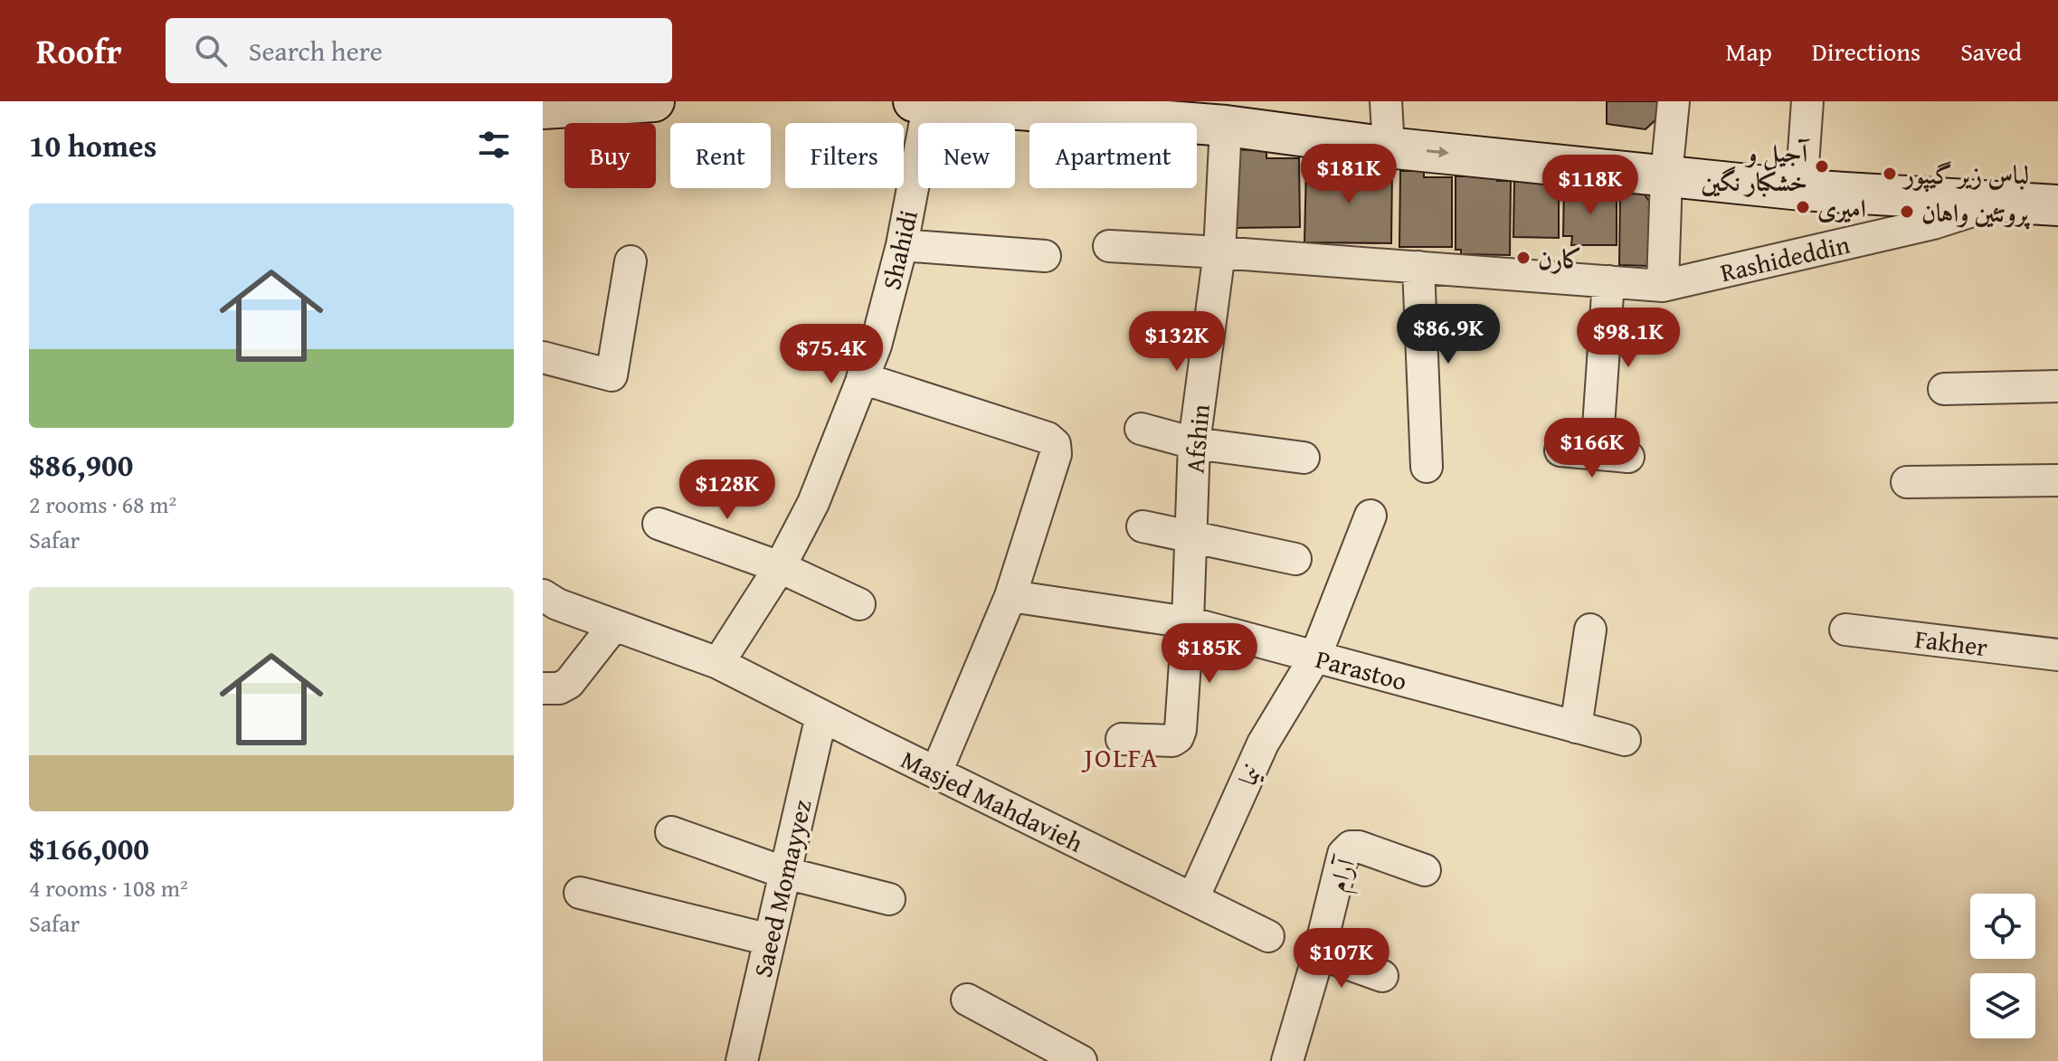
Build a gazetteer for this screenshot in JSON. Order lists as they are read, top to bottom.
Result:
{
  "streets": {
    "street": [
      "Shahidi",
      "Rashideddin",
      "Afshin",
      "Fakher",
      "Parastoo",
      "نیما",
      "Masjed Mahdavieh",
      "آرام",
      "Saeed Momayyez"
    ]
  },
  "crossings": [
    ["Shahidi", "Masjed Mahdavieh"],
    ["Rashideddin", "Afshin"],
    ["Afshin", "Parastoo"],
    ["Parastoo", "نیما"],
    ["نیما", "Masjed Mahdavieh"],
    ["Masjed Mahdavieh", "Saeed Momayyez"]
  ],
  "districts": ["JOLFA"],
  "places": [
    "آجیل و خشکبار نگین",
    "لباس زیر گیپور",
    "امیری",
    "پروتئین واهان",
    "کارن"
  ],
  "page": {
    "header": "Roofr",
    "search": "Search here",
    "nav": ["Map", "Directions", "Saved"],
    "heading": "10 homes",
    "chip": [
      "Buy",
      "Rent",
      "Filters",
      "New",
      "Apartment"
    ],
    "price": [
      "$181K",
      "$118K",
      "$86.9K",
      "$98.1K",
      "$132K",
      "$75.4K",
      "$166K",
      "$128K",
      "$185K",
      "$107K"
    ],
    "list": [
      {
        "name": "$86,900",
        "note": "2 rooms · 68 m² · Safar"
      },
      {
        "name": "$166,000",
        "note": "4 rooms · 108 m² · Safar"
      }
    ]
  }
}
